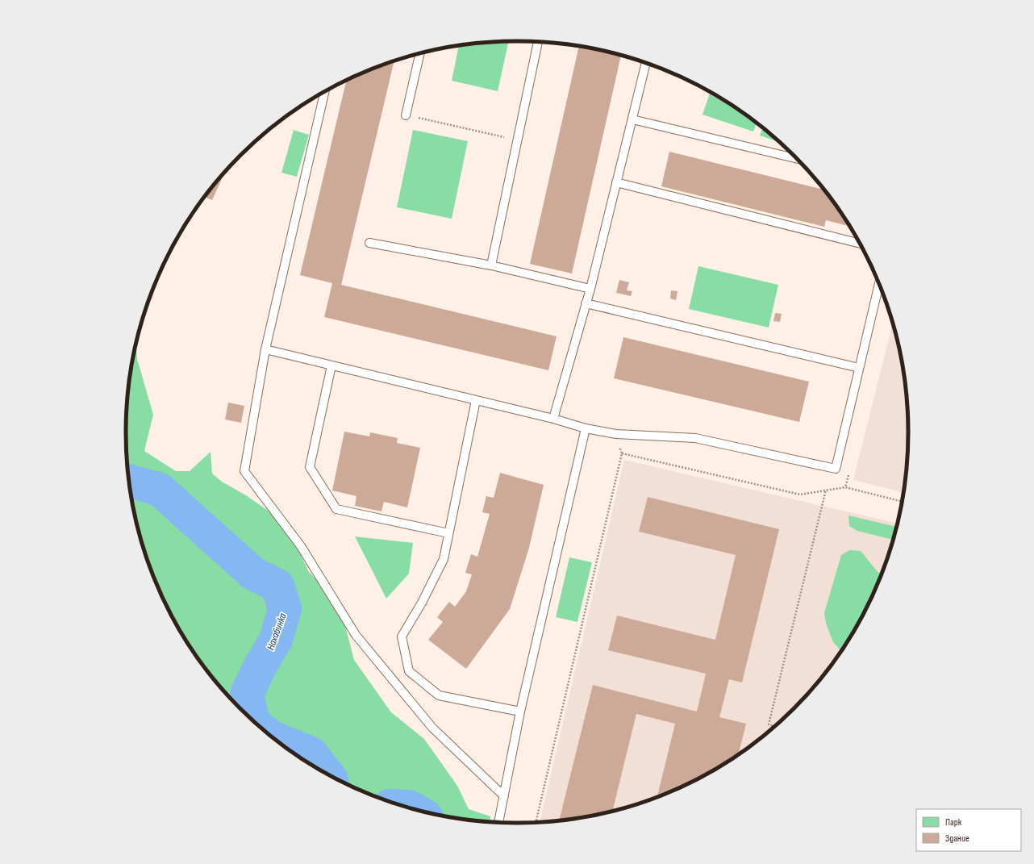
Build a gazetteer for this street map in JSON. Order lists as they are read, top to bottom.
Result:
{
  "water": ["Нахабинка"],
  "legend": ["Парк", "Здание"]
}
